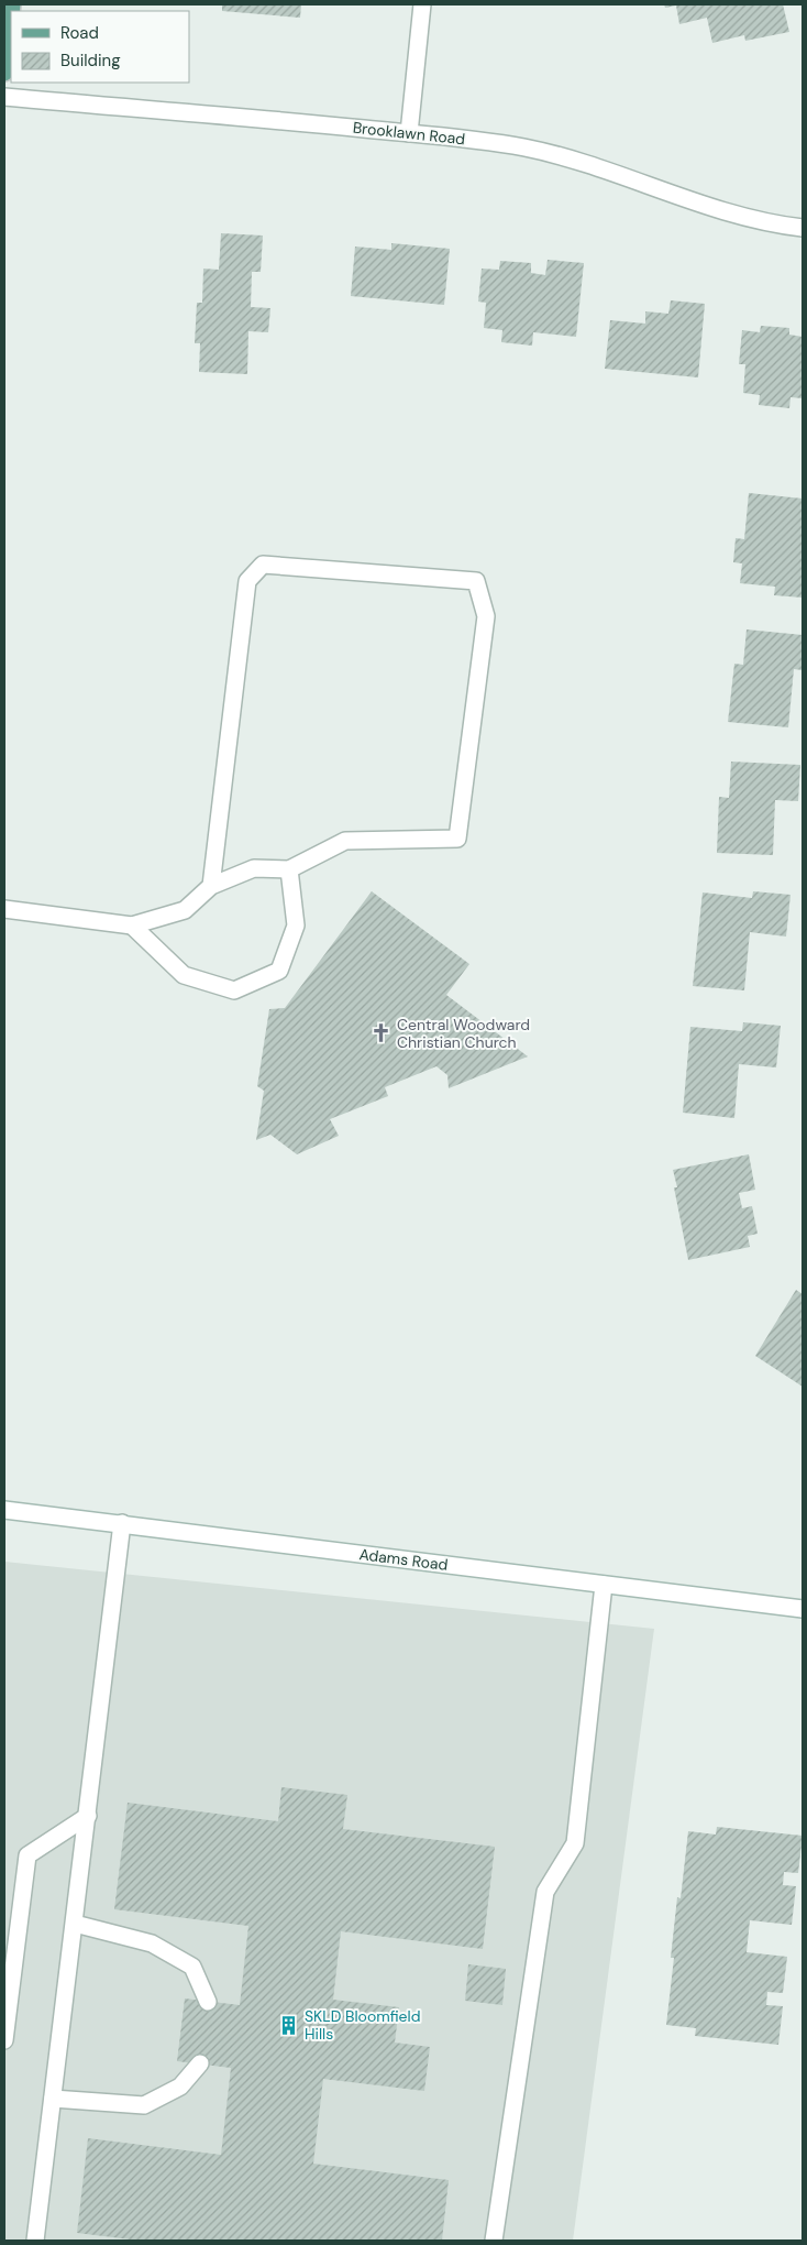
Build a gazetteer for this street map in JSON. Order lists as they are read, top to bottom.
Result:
{
  "streets": {
    "street": ["Brooklawn Road", "Adams Road"]
  },
  "places": {
    "church": ["Central Woodward Christian Church"],
    "building": ["SKLD Bloomfield Hills"]
  },
  "legend": ["Road", "Building"]
}
